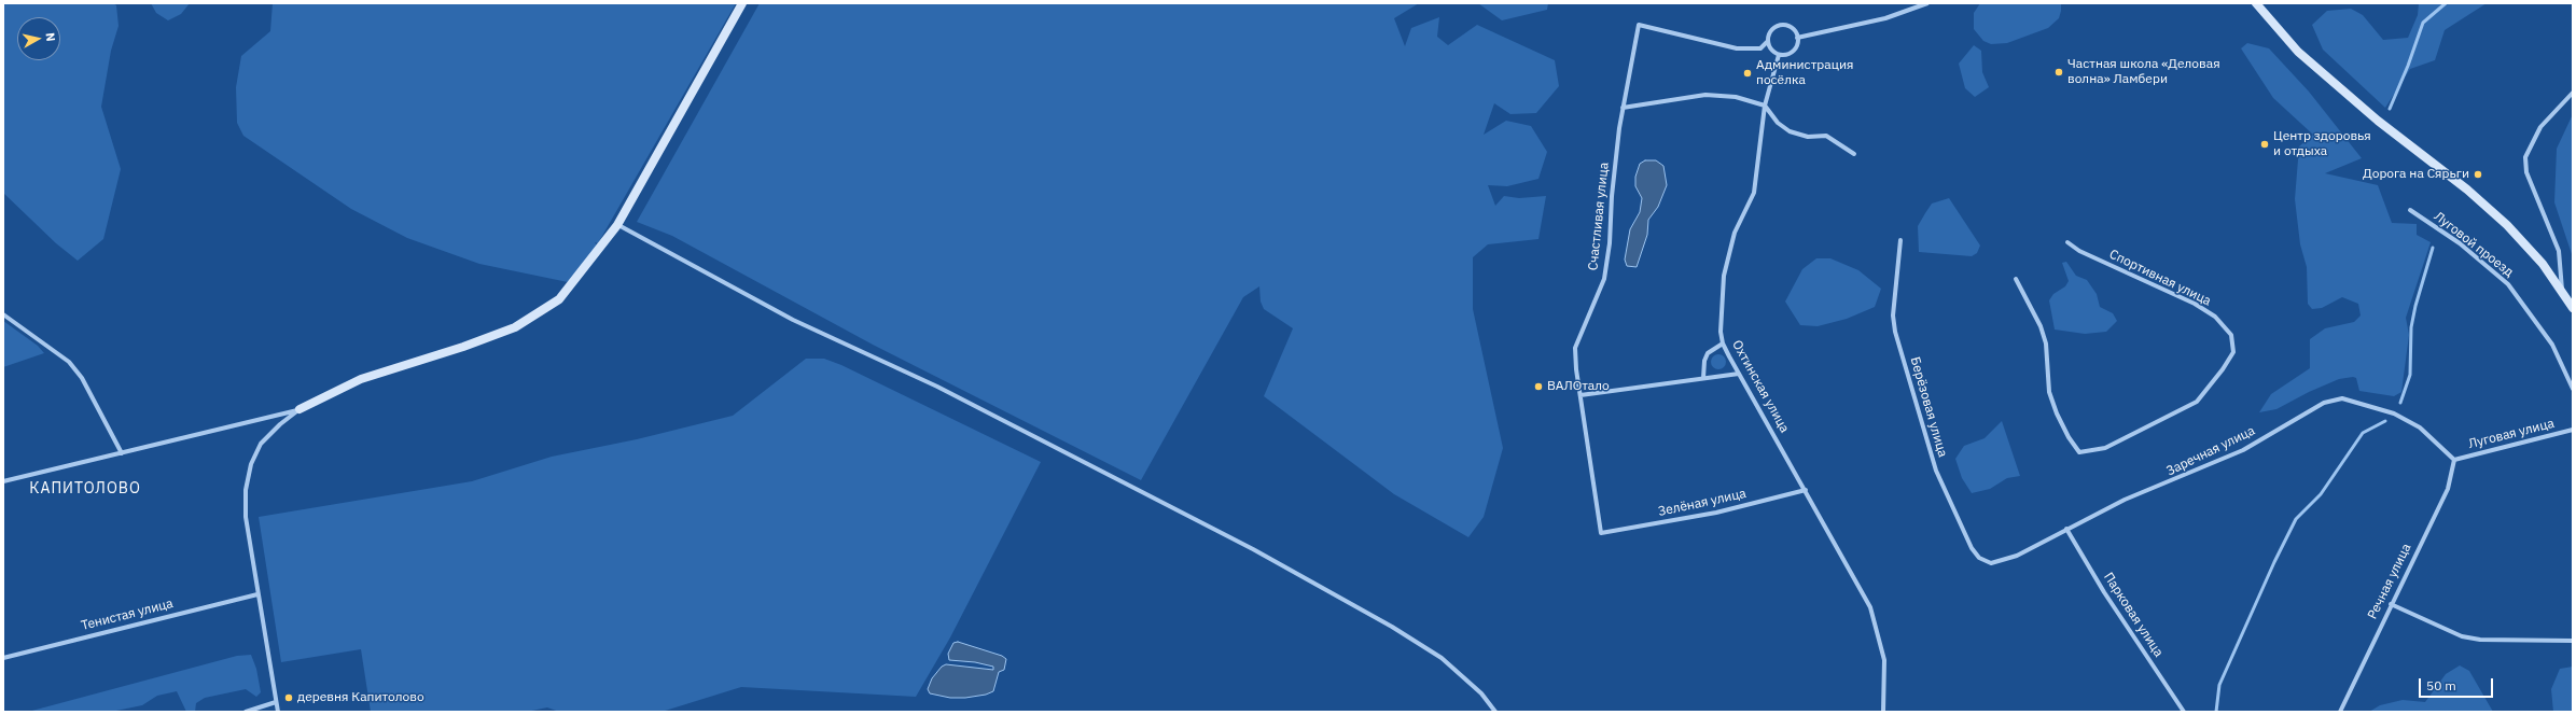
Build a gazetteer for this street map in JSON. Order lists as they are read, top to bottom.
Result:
{
  "streets": {
    "street": [
      "Счастливая улица",
      "Луговой проезд",
      "Спортивная улица",
      "Охтинская улица",
      "Берёзовая улица",
      "Луговая улица",
      "Заречная улица",
      "Зелёная улица",
      "Речная улица",
      "Тенистая улица",
      "Парковая улица"
    ]
  },
  "crossings": [
    ["Счастливая улица", "Охтинская улица"],
    ["Счастливая улица", "Зелёная улица"],
    ["Охтинская улица", "Зелёная улица"],
    ["Берёзовая улица", "Заречная улица"],
    ["Луговая улица", "Заречная улица"],
    ["Луговая улица", "Речная улица"],
    ["Заречная улица", "Речная улица"],
    ["Заречная улица", "Парковая улица"]
  ],
  "districts": ["КАПИТОЛОВО"],
  "places": [
    "Частная школа «Деловая волна» Ламбери",
    "Администрация посёлка",
    "Центр здоровья и отдыха",
    "Дорога на Сярьги",
    "ВАЛОтало",
    "деревня Капитолово"
  ],
  "scale_bar": "50 m",
  "north": "right"
}
